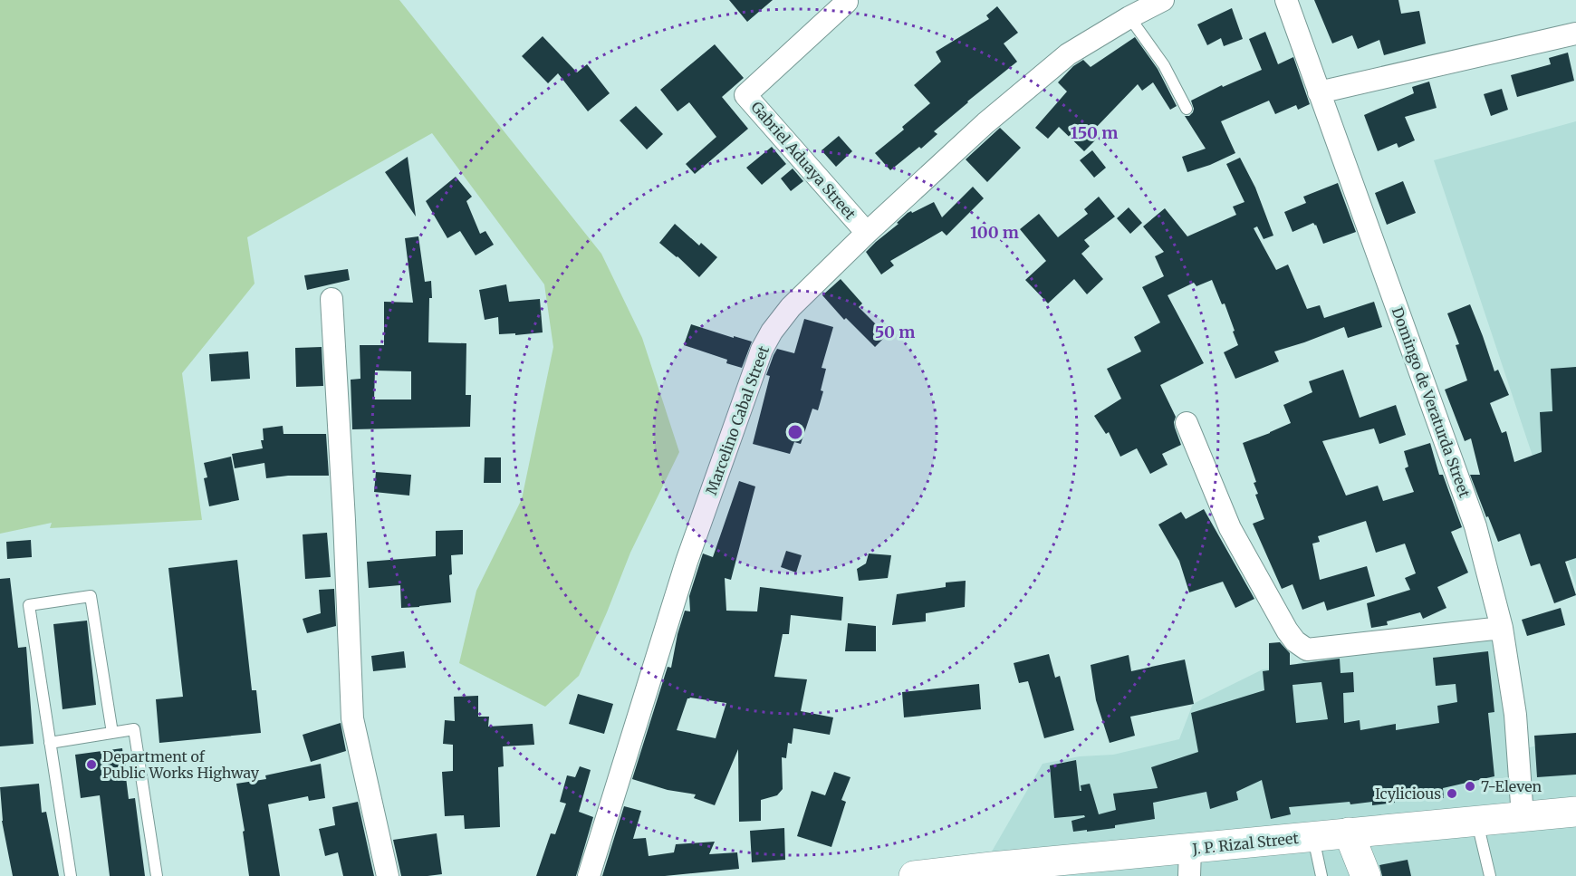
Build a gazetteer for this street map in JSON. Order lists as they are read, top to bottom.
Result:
{
  "streets": {
    "main road": ["J. P. Rizal Street"],
    "street": ["Gabriel Aduaya Street", "Domingo de Veraturda Street", "Marcelino Cabal Street"]
  },
  "crossings": [
    ["Gabriel Aduaya Street", "Marcelino Cabal Street"],
    ["Domingo de Veraturda Street", "J. P. Rizal Street"]
  ],
  "places": ["Department of Public Works Highway", "7-Eleven", "Icylicious"],
  "rings": ["150 m", "100 m", "50 m"]
}
